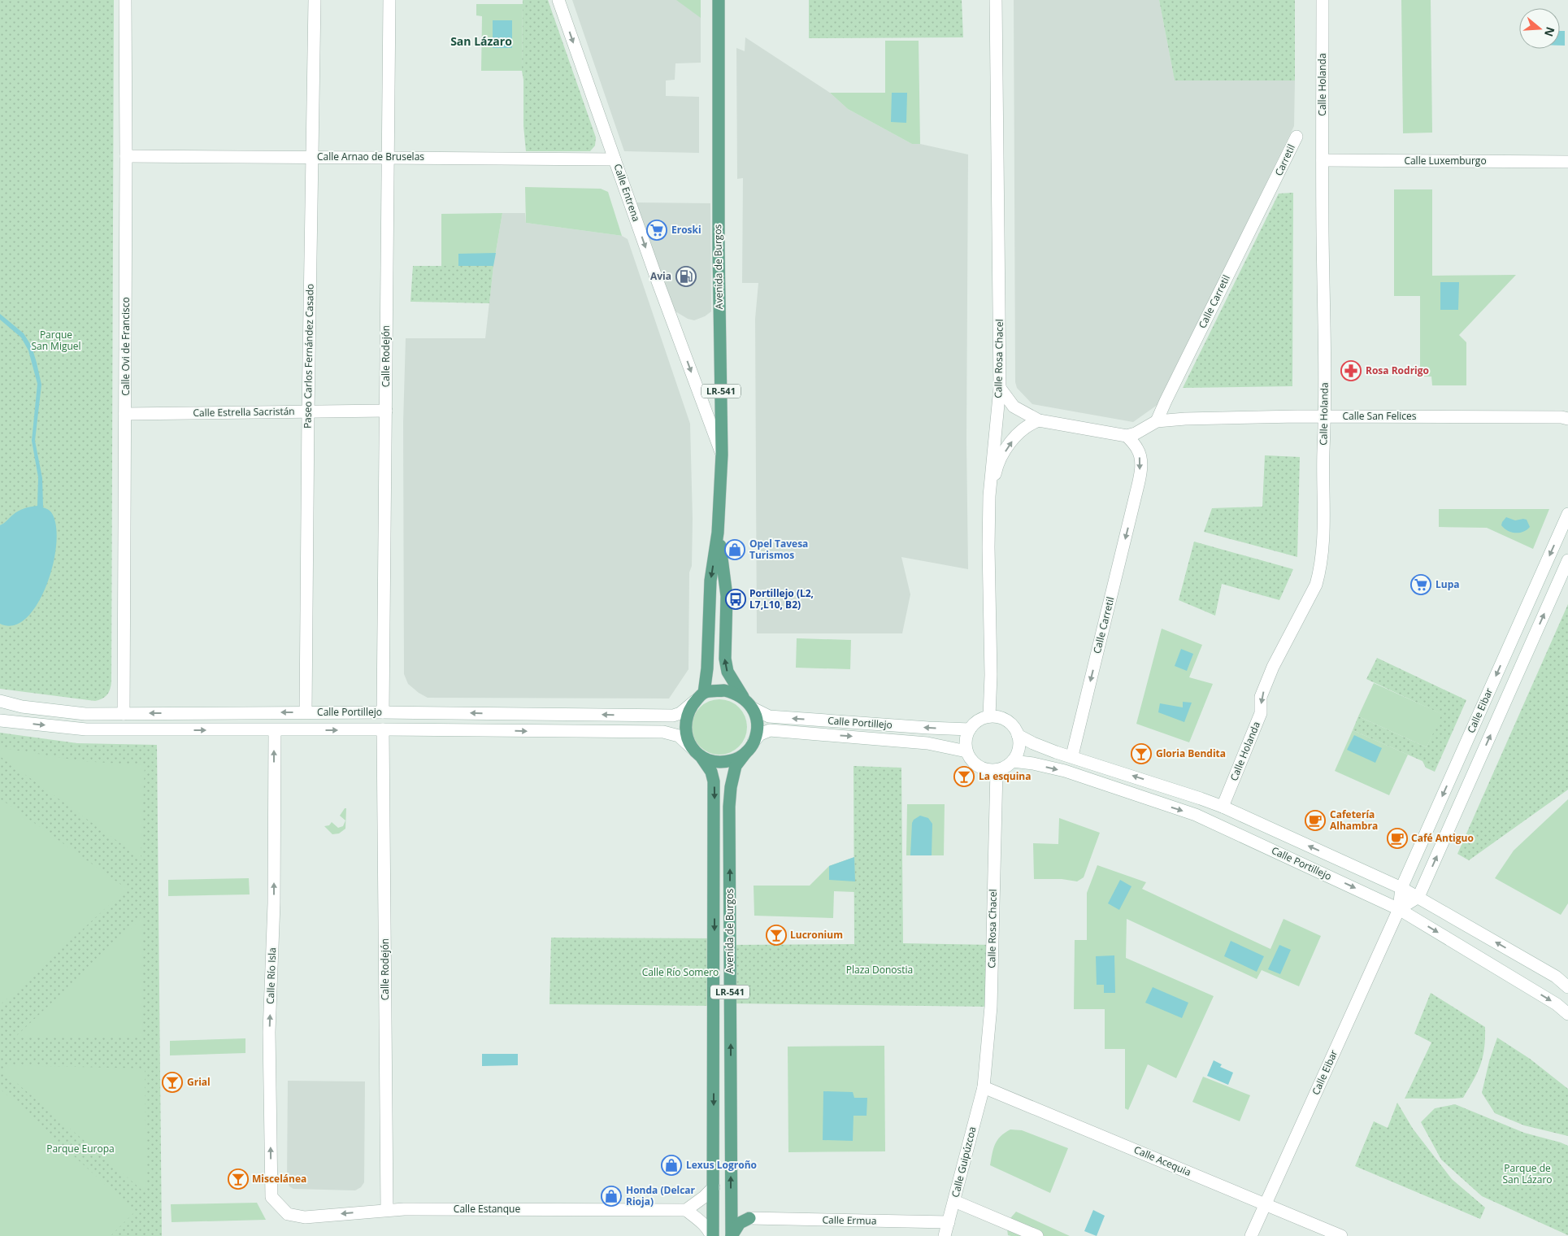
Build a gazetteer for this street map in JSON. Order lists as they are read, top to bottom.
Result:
{
  "streets": {
    "main road": ["Avenida de Burgos", "LR-541"],
    "street": [
      "Calle Holanda",
      "Calle Arnao de Bruselas",
      "Carretil",
      "Calle Luxemburgo",
      "Calle Entrena",
      "Calle Carretil",
      "Calle Ovi de Francisco",
      "Paseo Carlos Fernández Casado",
      "Calle Rodejón",
      "Calle Rosa Chacel",
      "Calle Estrella Sacristán",
      "Calle San Felices",
      "Calle Eibar",
      "Calle Portillejo",
      "Calle Río Isla",
      "Calle Acequia",
      "Calle Guipúzcoa",
      "Calle Estanque",
      "Calle Ermua"
    ]
  },
  "crossings": [
    ["Calle Holanda", "Calle Luxemburgo"],
    ["Calle Holanda", "Calle San Felices"],
    ["Calle Holanda", "Calle Portillejo"],
    ["Calle Arnao de Bruselas", "Calle Entrena"],
    ["Calle Arnao de Bruselas", "Calle Ovi de Francisco"],
    ["Calle Arnao de Bruselas", "Paseo Carlos Fernández Casado"],
    ["Calle Arnao de Bruselas", "Calle Rodejón"],
    ["Carretil", "Calle Carretil"],
    ["Calle Entrena", "Avenida de Burgos"],
    ["Avenida de Burgos", "LR-541"],
    ["Avenida de Burgos", "Calle Portillejo"],
    ["Calle Carretil", "Calle San Felices"],
    ["Calle Carretil", "Calle Portillejo"],
    ["Calle Ovi de Francisco", "Calle Estrella Sacristán"],
    ["Calle Ovi de Francisco", "Calle Portillejo"],
    ["Paseo Carlos Fernández Casado", "Calle Estrella Sacristán"],
    ["Paseo Carlos Fernández Casado", "Calle Portillejo"],
    ["Calle Rodejón", "Calle Estrella Sacristán"],
    ["Calle Rodejón", "Calle Portillejo"],
    ["Calle Rodejón", "Calle Estanque"],
    ["Calle Rosa Chacel", "Calle Portillejo"],
    ["Calle Rosa Chacel", "Calle Acequia"],
    ["Calle Rosa Chacel", "Calle Guipúzcoa"],
    ["LR-541", "Calle Portillejo"],
    ["Calle Eibar", "Calle Portillejo"],
    ["Calle Eibar", "Calle Acequia"],
    ["Calle Portillejo", "Calle Río Isla"],
    ["Calle Río Isla", "Calle Estanque"],
    ["Calle Acequia", "Calle Guipúzcoa"],
    ["Calle Guipúzcoa", "Calle Ermua"]
  ],
  "one_way": [
    "Calle Holanda",
    "Calle Entrena",
    "Calle Carretil",
    "Calle Río Isla"
  ],
  "districts": ["San Lázaro"],
  "parks": [
    "Parque San Miguel",
    "Plaza Donostia",
    "Calle Río Somero",
    "Parque Europa",
    "Parque de San Lázaro"
  ],
  "places": {
    "supermarket": ["Eroski", "Lupa"],
    "fuel station": ["Avia"],
    "pharmacy": ["Rosa Rodrigo"],
    "shop": ["Opel Tavesa Turismos", "Lexus Logroño", "Honda (Delcar Rioja)"],
    "bus stop": ["Portillejo (L2, L7,L10, B2)"],
    "bar": [
      "Gloria Bendita",
      "La esquina",
      "Lucronium",
      "Grial",
      "Miscelánea"
    ],
    "cafe": ["Cafetería Alhambra", "Café Antiguo"]
  },
  "north": "right"
}
